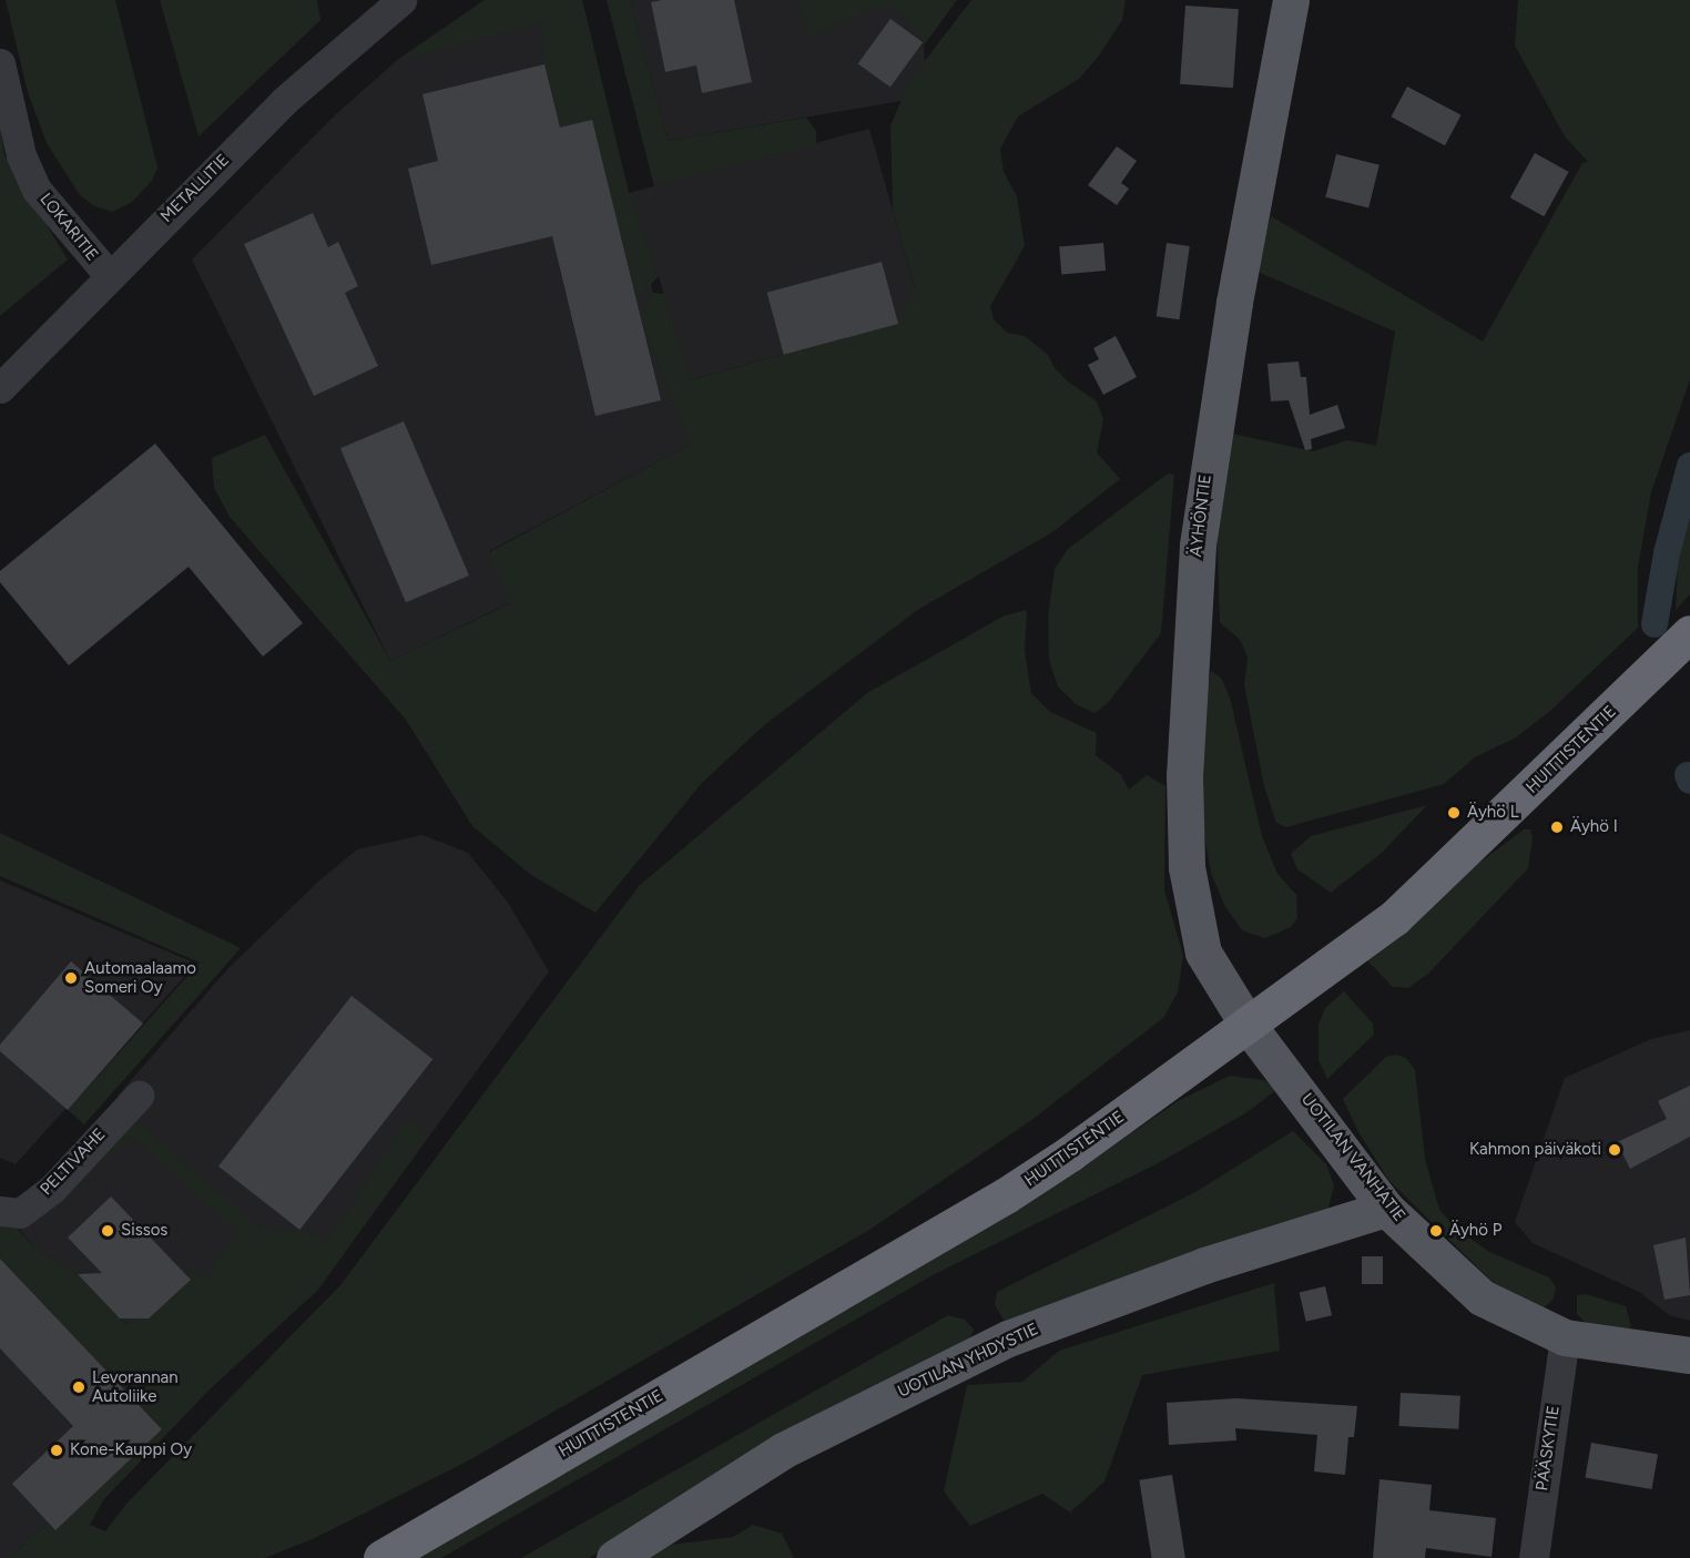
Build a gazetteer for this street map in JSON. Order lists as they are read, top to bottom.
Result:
{
  "streets": {
    "highway": ["HUITTISTENTIE"],
    "main road": ["ÄYHÖNTIE", "UOTILAN VANHATIE", "UOTILAN YHDYSTIE"],
    "street": [
      "METALLITIE",
      "LOKARITIE",
      "PELTIVAHE",
      "PÄÄSKYTIE"
    ]
  },
  "crossings": [
    ["METALLITIE", "LOKARITIE"],
    ["ÄYHÖNTIE", "HUITTISTENTIE"],
    ["ÄYHÖNTIE", "UOTILAN VANHATIE"],
    ["HUITTISTENTIE", "UOTILAN VANHATIE"],
    ["UOTILAN VANHATIE", "UOTILAN YHDYSTIE"],
    ["UOTILAN VANHATIE", "PÄÄSKYTIE"]
  ],
  "places": [
    "Äyhö L",
    "Äyhö I",
    "Automaalaamo Someri Oy",
    "Kahmon päiväkoti",
    "Sissos",
    "Äyhö P",
    "Levorannan Autoliike",
    "Kone-Kauppi Oy"
  ]
}
